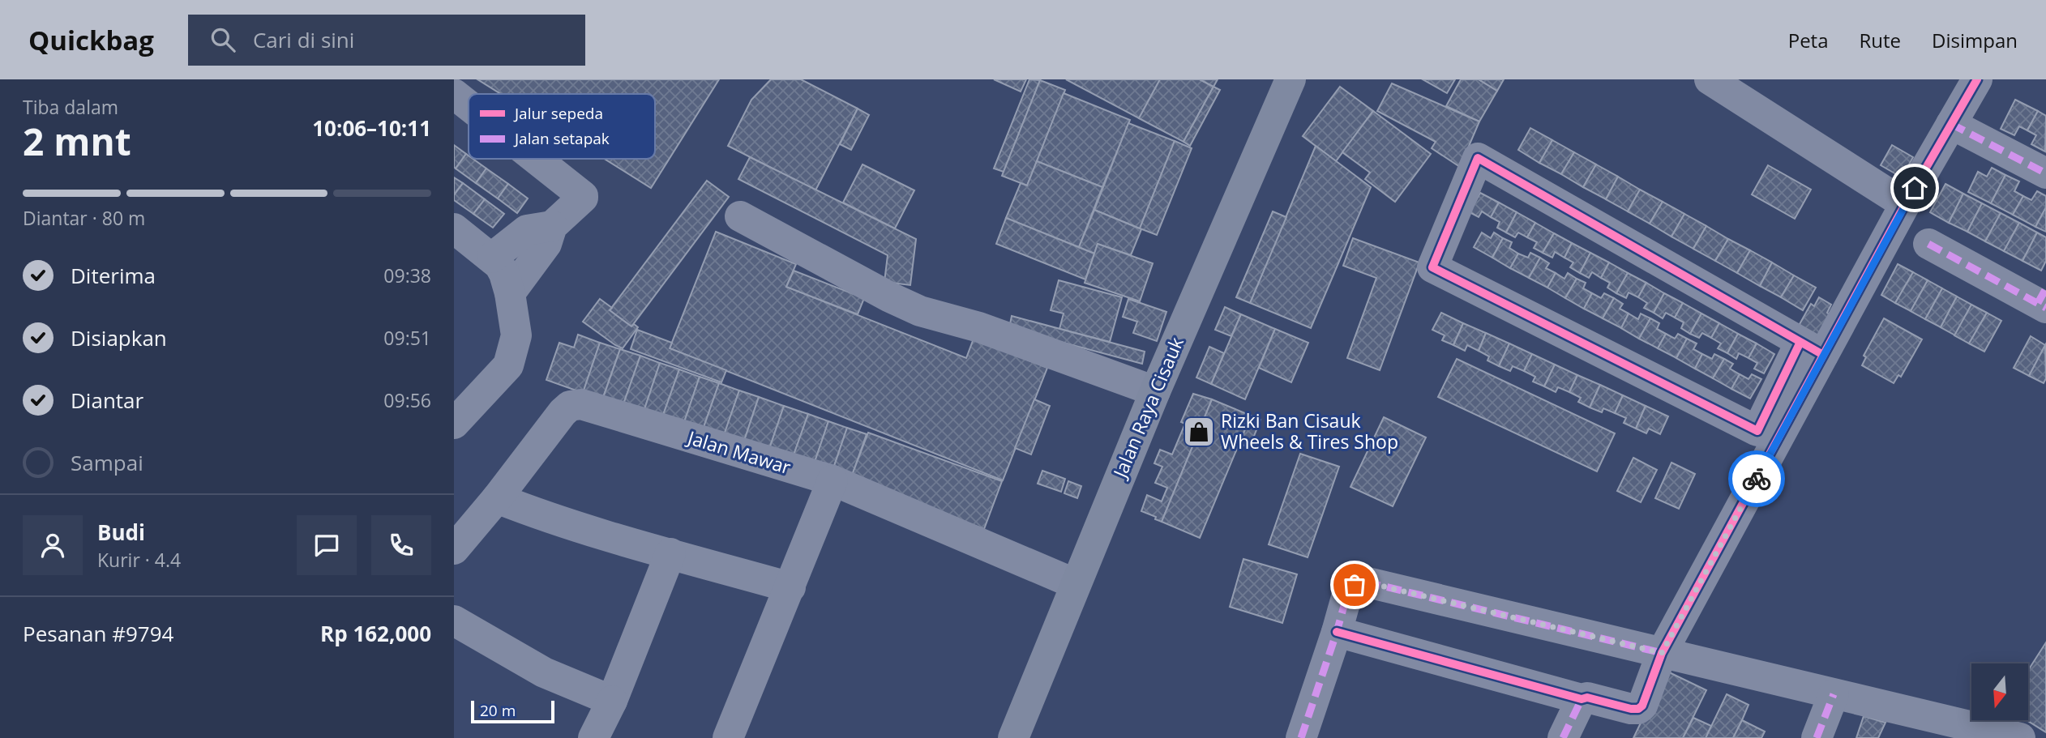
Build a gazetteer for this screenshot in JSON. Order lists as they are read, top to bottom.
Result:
{
  "streets": {
    "main road": ["Jalan Raya Cisauk"],
    "street": ["Jalan Mawar"]
  },
  "crossings": [
    ["Jalan Raya Cisauk", "Jalan Mawar"]
  ],
  "places": {
    "shop": ["Rizki Ban Cisauk Wheels & Tires Shop"]
  },
  "legend": ["Jalur sepeda", "Jalan setapak"],
  "scale_bar": "20 m",
  "north": "bottom",
  "page": {
    "header": "Quickbag",
    "search": "Cari di sini",
    "nav": ["Peta", "Rute", "Disimpan"],
    "heading": ["2 mnt", "Tiba dalam", "10:06–10:11"],
    "panel": [
      "Budi",
      "Kurir · 4.4",
      "Pesanan #9794",
      "Rp 162,000"
    ],
    "bar": "Diantar · 80 m",
    "list": [
      ["Diterima", "09:38"],
      ["Disiapkan", "09:51"],
      ["Diantar", "09:56"],
      "Sampai"
    ],
    "scale": "20 m"
  }
}
